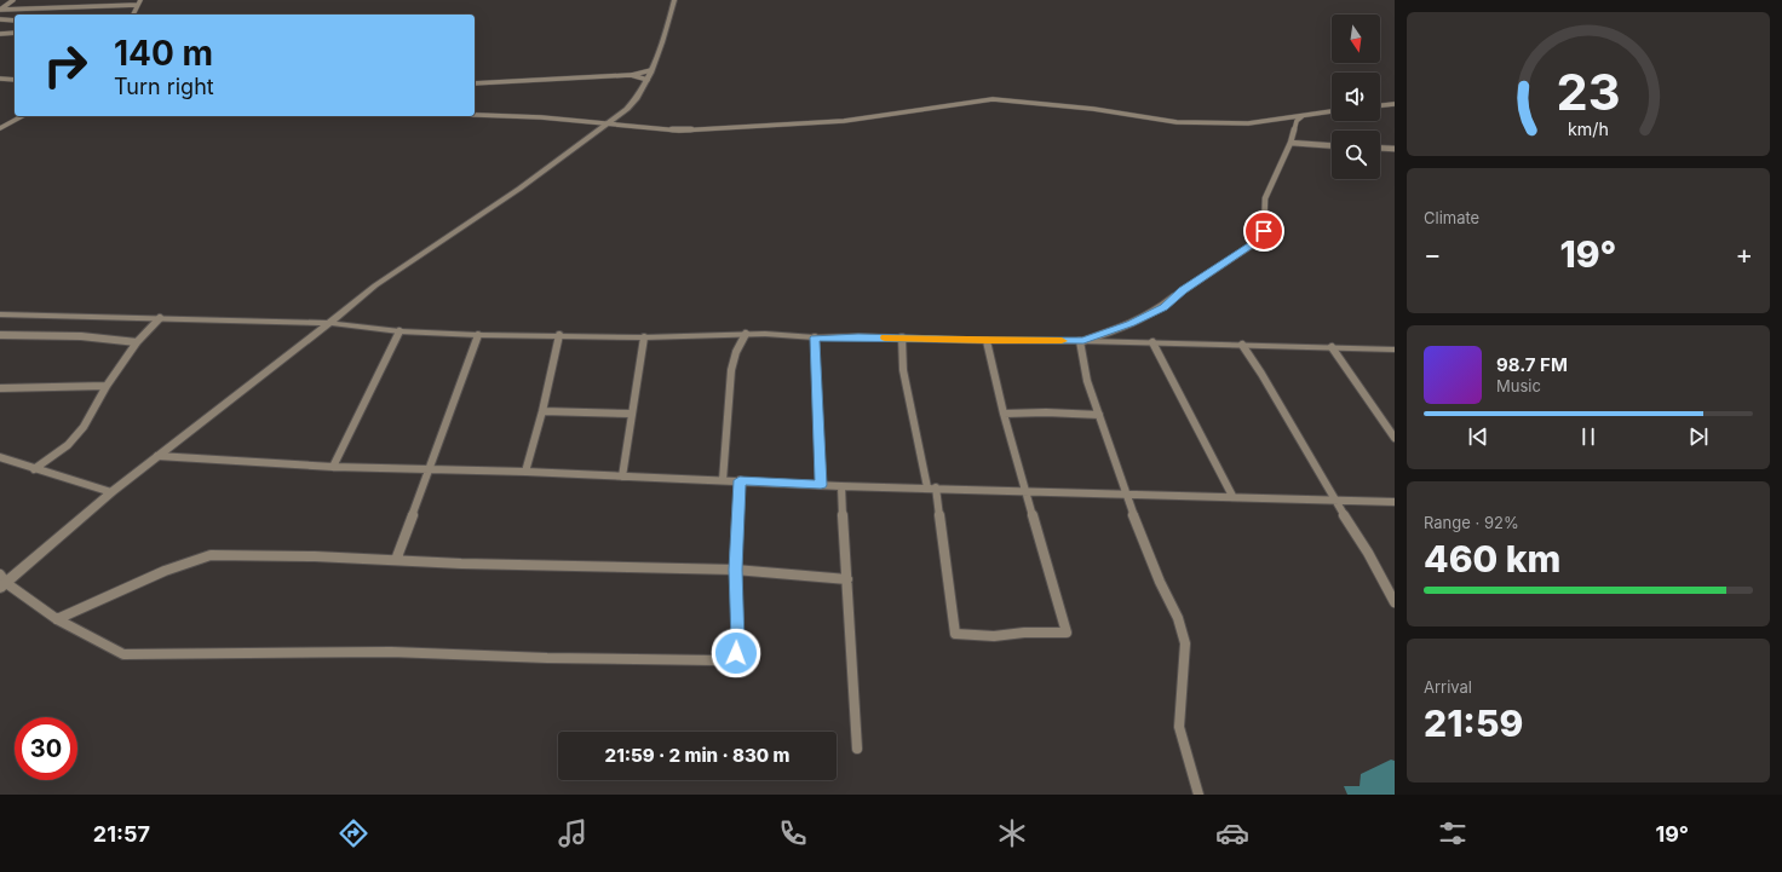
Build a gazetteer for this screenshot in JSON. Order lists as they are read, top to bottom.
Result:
{
  "north": "bottom",
  "page": {
    "turn": ["140 m", "Turn right"],
    "tile": [
      "Climate",
      ["Range · 92%", "460 km"],
      ["Arrival", "21:59"]
    ],
    "heat": ["−", "19°", "+"],
    "song": ["98.7 FM", "Music"],
    "limit": "30",
    "trip": "21:59 · 2 min · 830 m",
    "tabs": ["21:57", "19°"],
    "gauge": ["23", "km/h"]
  }
}
